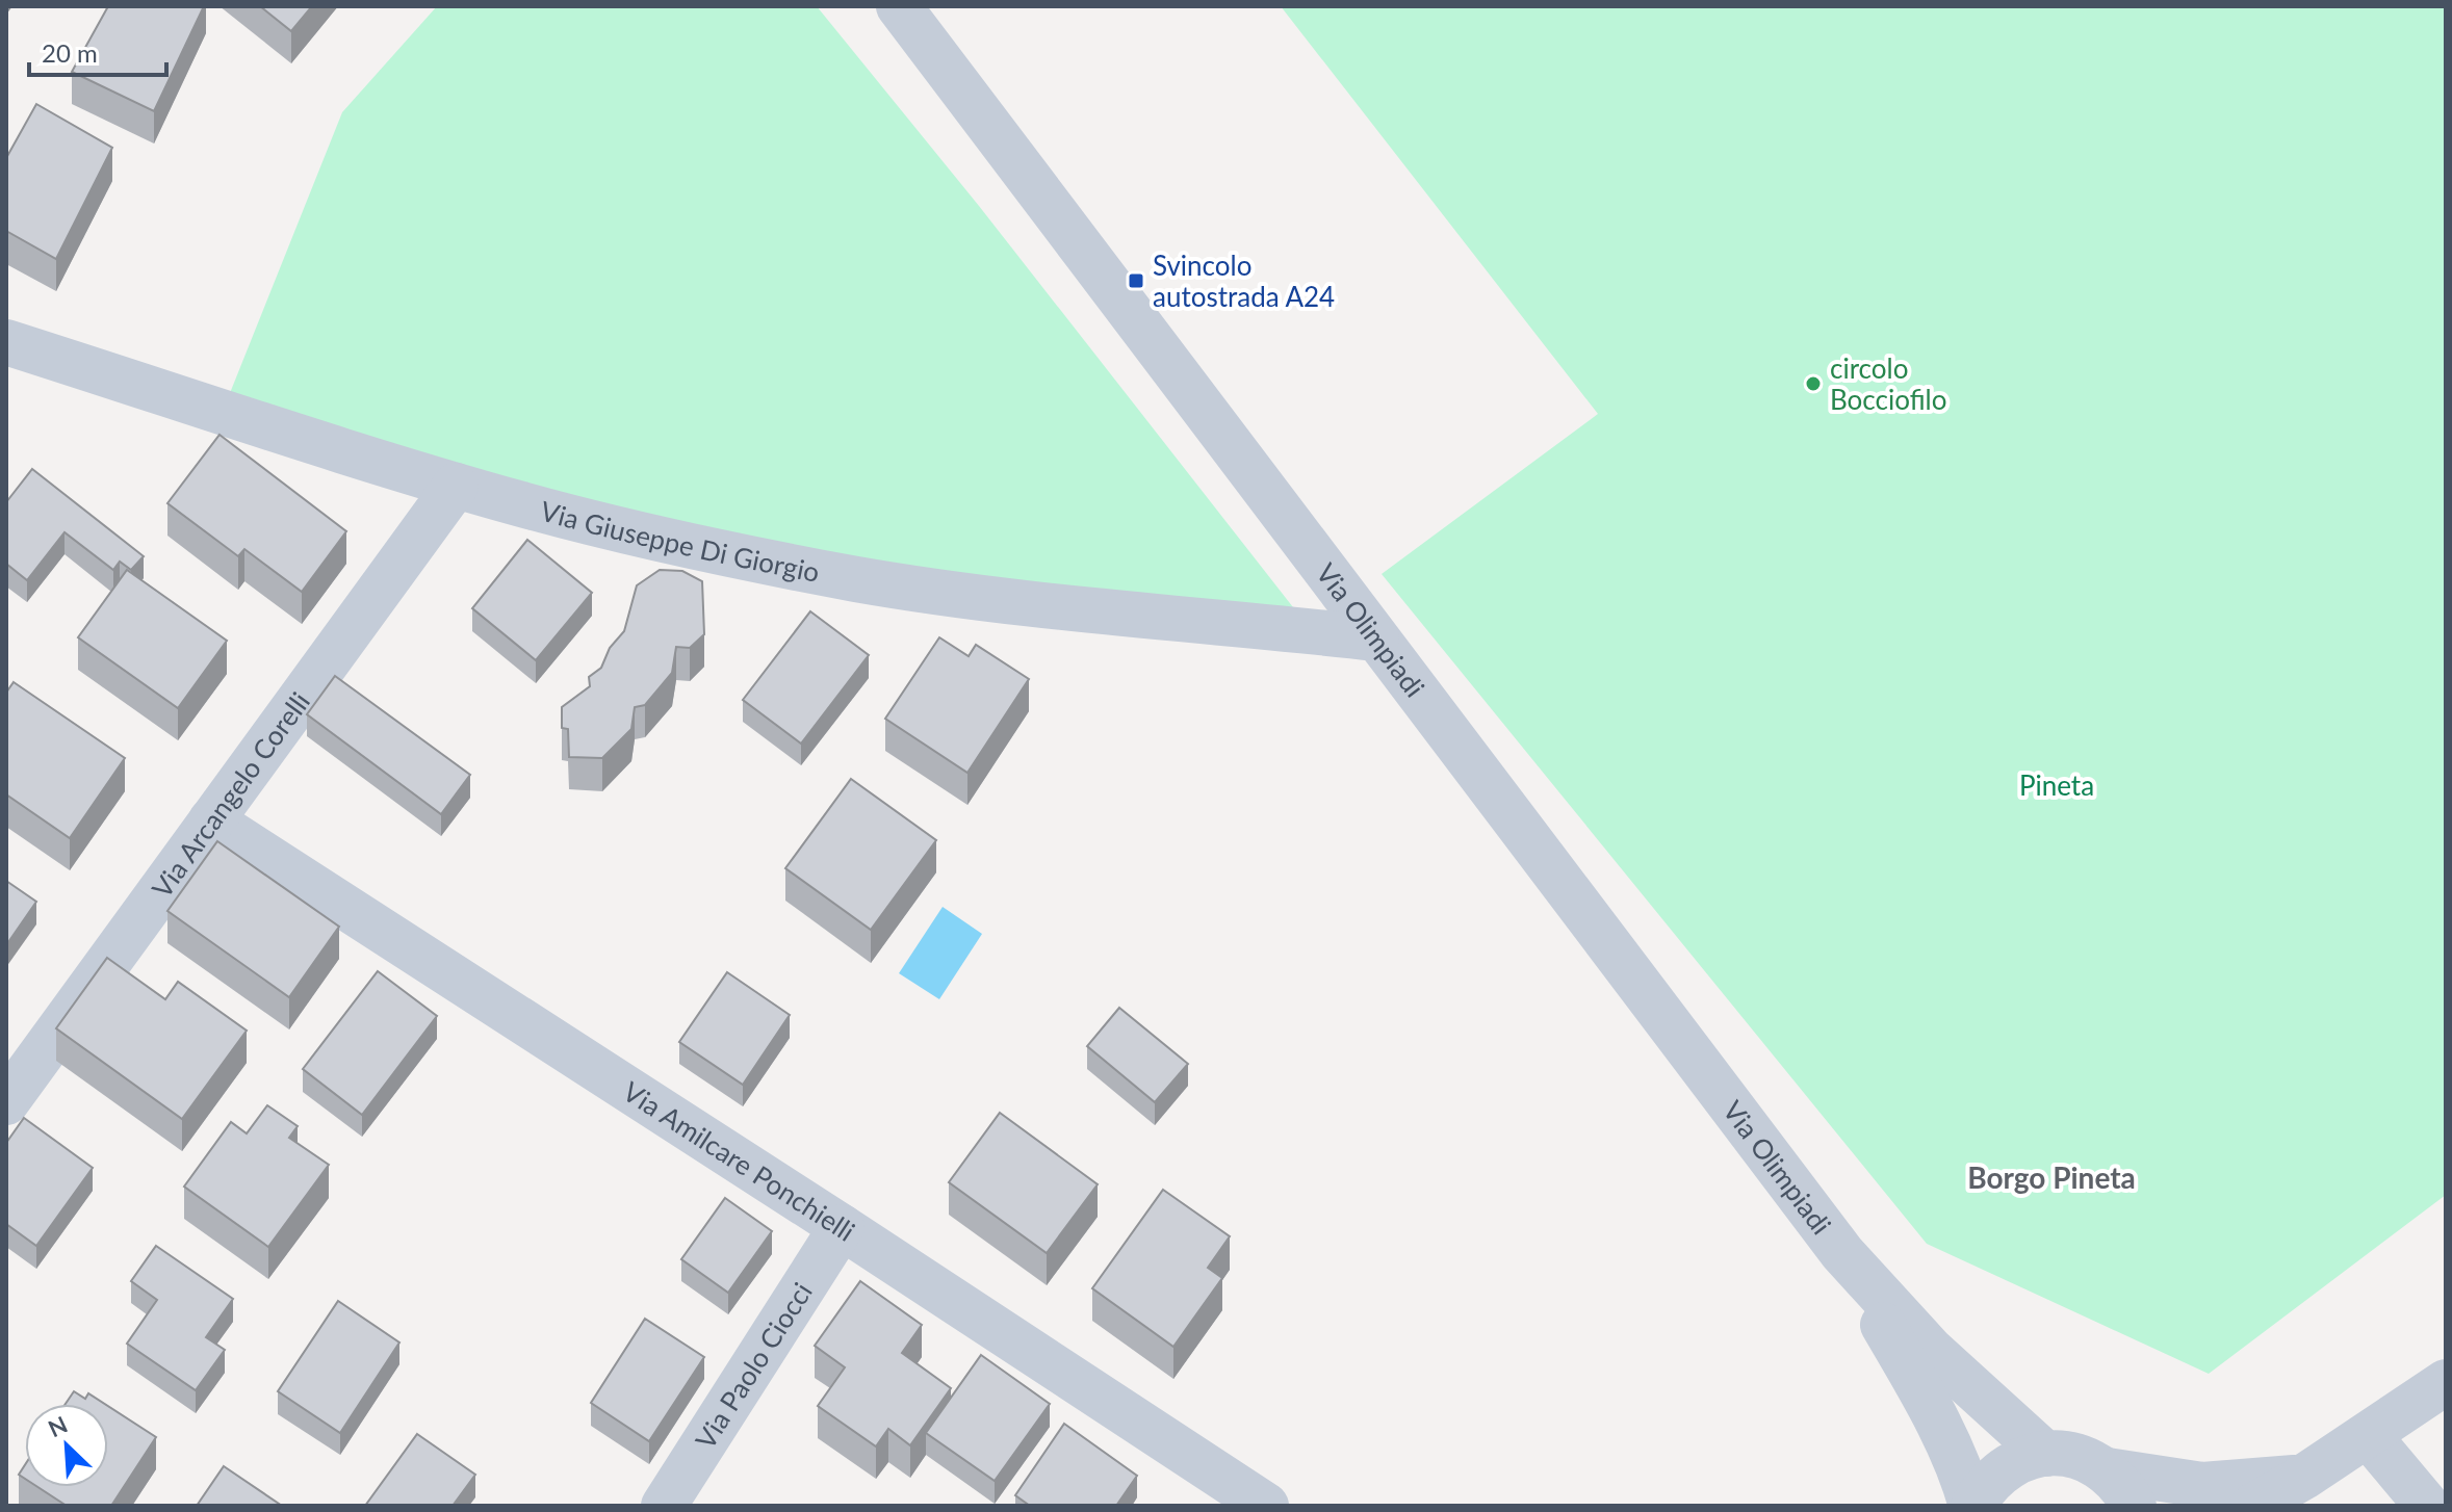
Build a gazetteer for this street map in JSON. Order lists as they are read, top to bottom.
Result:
{
  "streets": {
    "street": [
      "Via Giuseppe Di Giorgio",
      "Via Olimpiadi",
      "Via Arcangelo Corelli",
      "Via Amilcare Ponchielli",
      "Via Paolo Ciocci"
    ]
  },
  "crossings": [
    ["Via Giuseppe Di Giorgio", "Via Olimpiadi"],
    ["Via Giuseppe Di Giorgio", "Via Arcangelo Corelli"],
    ["Via Arcangelo Corelli", "Via Amilcare Ponchielli"],
    ["Via Amilcare Ponchielli", "Via Paolo Ciocci"]
  ],
  "districts": ["Borgo Pineta"],
  "parks": ["Pineta"],
  "places": {
    "transit": ["Svincolo autostrada A24"],
    "other": ["circolo Bocciofilo"]
  },
  "scale_bar": "20 m",
  "north": "top left"
}
